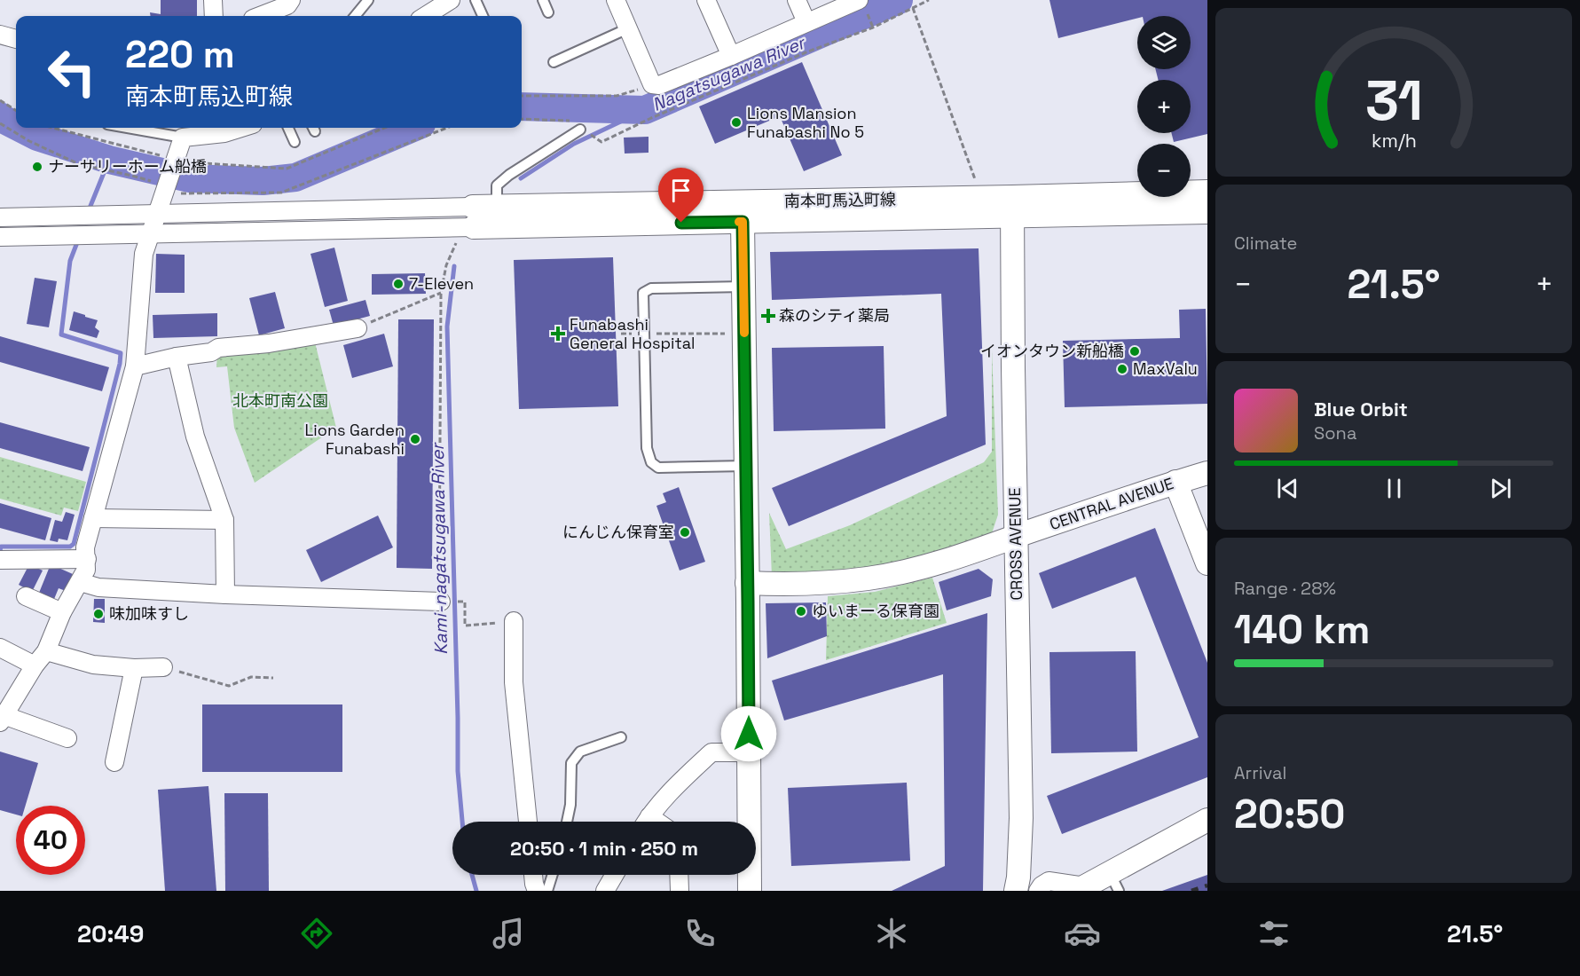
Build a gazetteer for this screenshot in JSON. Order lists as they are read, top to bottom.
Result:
{
  "streets": {
    "street": ["南本町馬込町線", "CENTRAL AVENUE", "CROSS AVENUE"]
  },
  "crossings": [
    ["南本町馬込町線", "CROSS AVENUE"],
    ["CENTRAL AVENUE", "CROSS AVENUE"]
  ],
  "water": ["Nagatsugawa River", "Kami-nagatsugawa River"],
  "parks": ["北本町南公園"],
  "places": {
    "other": [
      "Lions Mansion Funabashi No 5",
      "ナーサリーホーム船橋",
      "7-Eleven",
      "イオンタウン新船橋",
      "MaxValu",
      "Lions Garden Funabashi",
      "にんじん保育室",
      "ゆいまーる保育園",
      "味加味すし"
    ],
    "health": ["森のシティ薬局", "Funabashi General Hospital"]
  },
  "page": {
    "map_buttons": ["+", "−"],
    "turn": ["220 m", "南本町馬込町線"],
    "tile": [
      "Climate",
      ["Range · 28%", "140 km"],
      ["Arrival", "20:50"]
    ],
    "heat": ["−", "21.5°", "+"],
    "song": ["Blue Orbit", "Sona"],
    "limit": "40",
    "trip": "20:50 · 1 min · 250 m",
    "tabs": ["20:49", "21.5°"],
    "gauge": ["31", "km/h"]
  }
}
